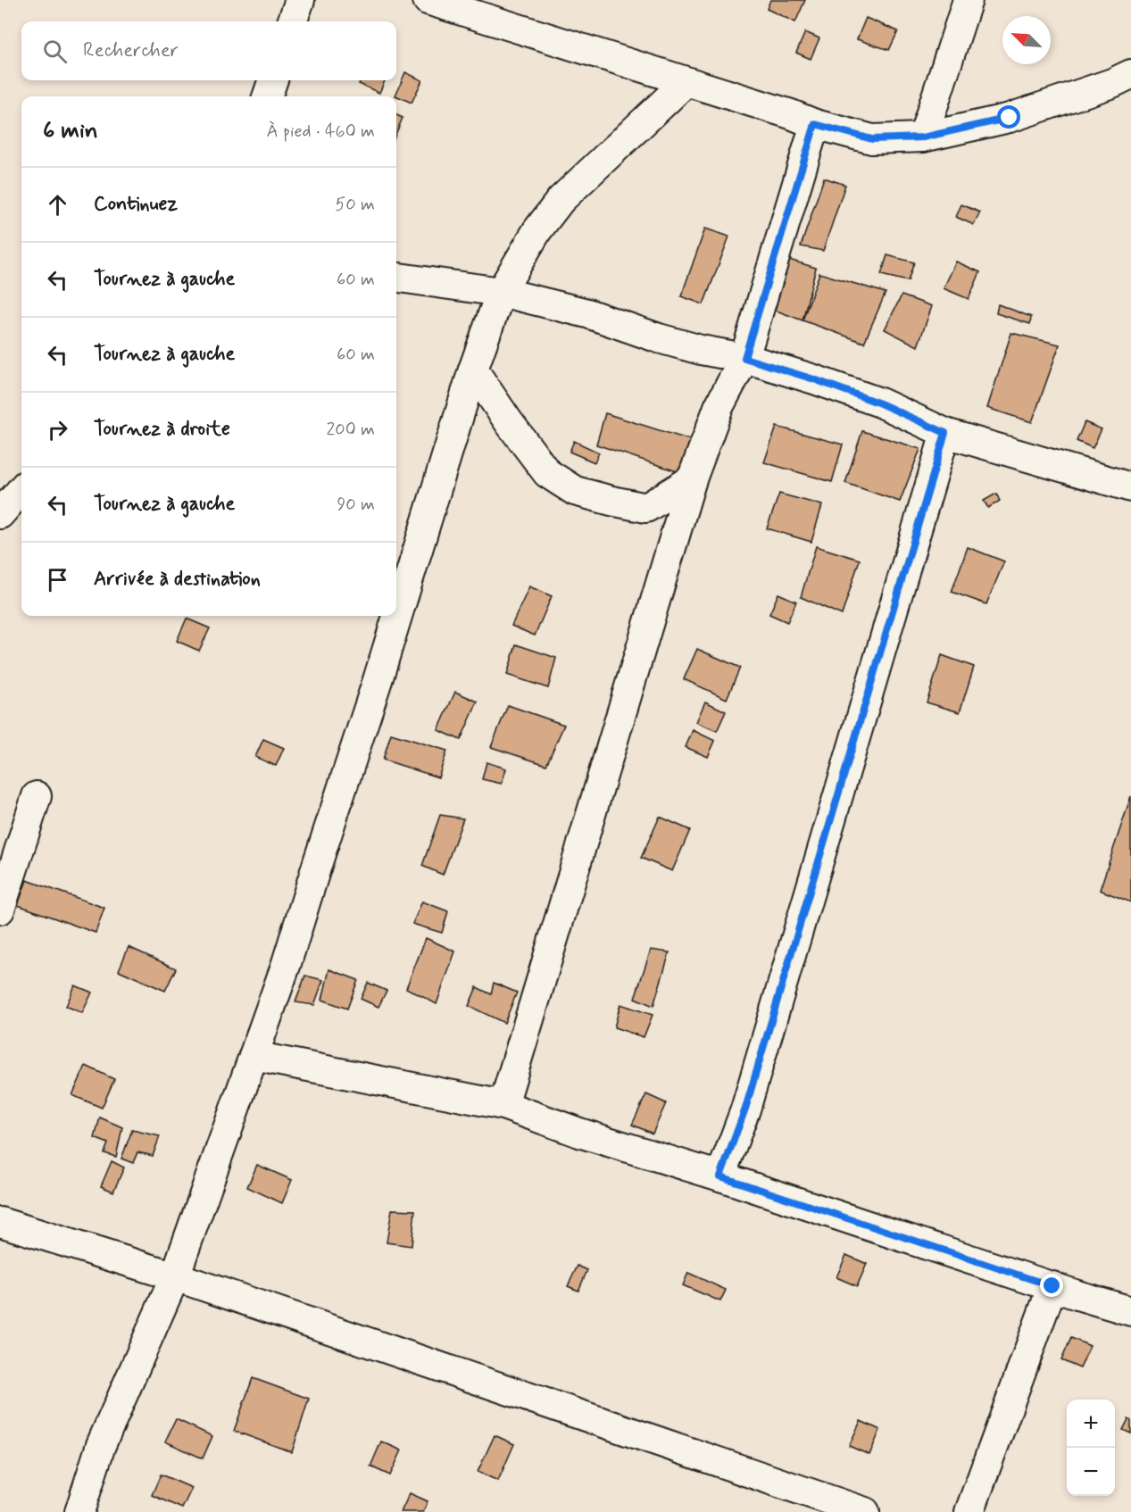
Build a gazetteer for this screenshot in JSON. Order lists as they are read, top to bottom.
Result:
{
  "north": "top left",
  "page": {
    "search": "Rechercher",
    "heading": ["6 min", "À pied · 460 m"],
    "list": [
      ["Continuez", "50 m"],
      ["Tournez à gauche", "60 m"],
      ["Tournez à gauche", "60 m"],
      ["Tournez à droite", "200 m"],
      ["Tournez à gauche", "90 m"],
      "Arrivée à destination"
    ],
    "map_buttons": ["+", "−"]
  }
}
